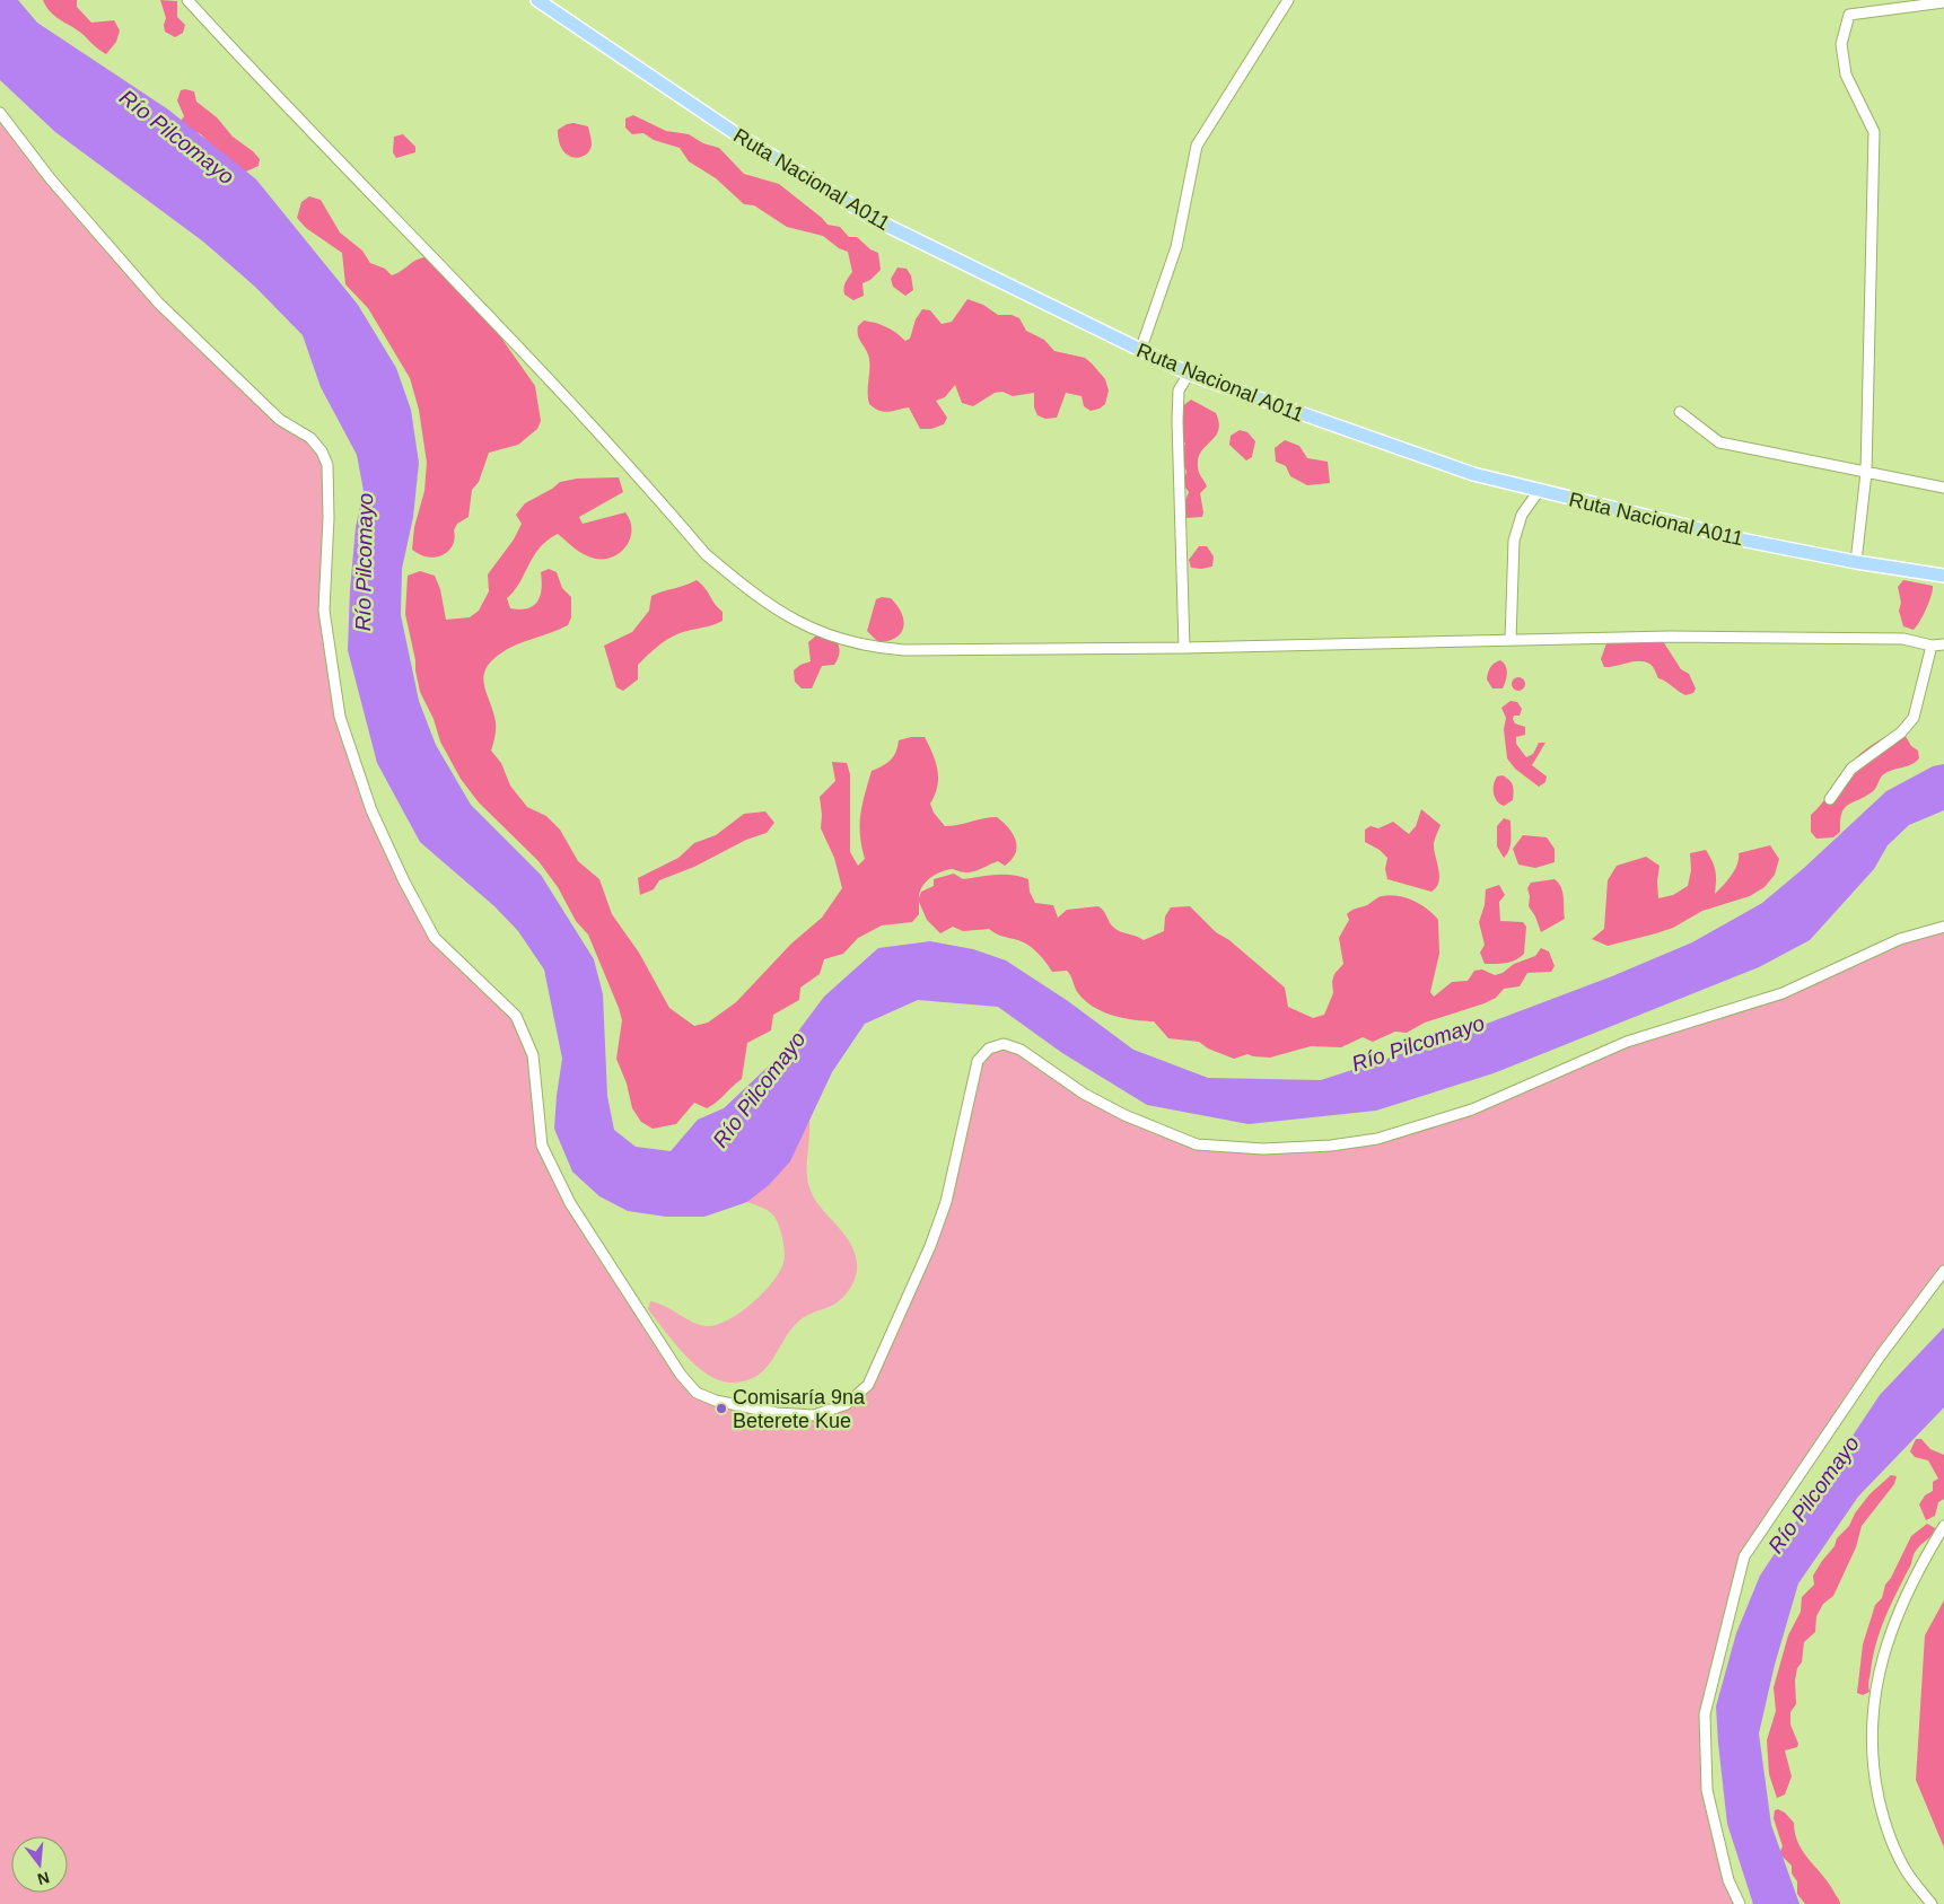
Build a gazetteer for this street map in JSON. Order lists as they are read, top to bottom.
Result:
{
  "streets": {
    "main road": ["Ruta Nacional A011"]
  },
  "water": ["Río Pilcomayo"],
  "places": ["Comisaría 9na Beterete Kue"],
  "north": "bottom"
}
